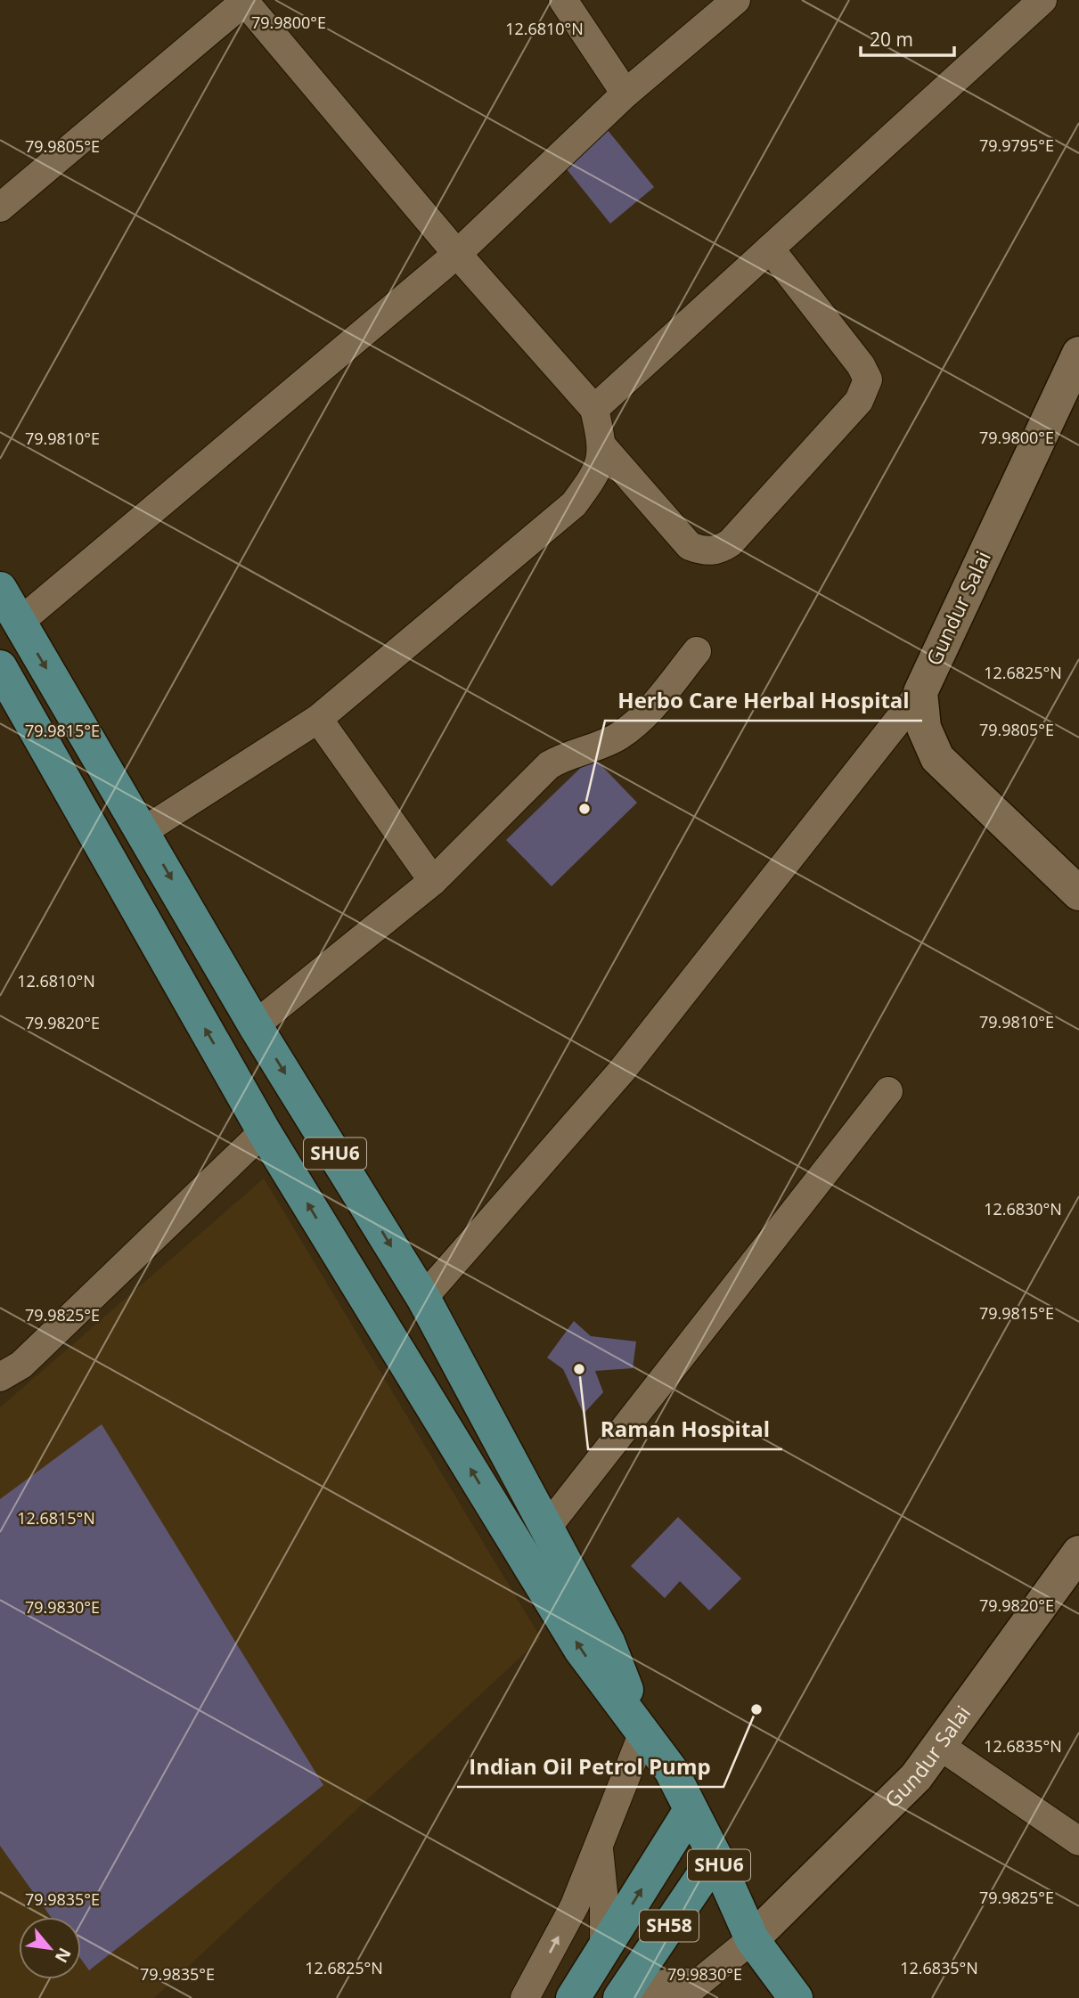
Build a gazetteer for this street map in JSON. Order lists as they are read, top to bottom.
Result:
{
  "streets": {
    "main road": ["SHU6", "SH58"],
    "street": ["Gundur Salai"]
  },
  "crossings": [
    ["Gundur Salai", "SHU6"],
    ["SHU6", "SH58"]
  ],
  "places": ["Herbo Care Herbal Hospital", "Raman Hospital", "Indian Oil Petrol Pump"],
  "scale_bar": "20 m",
  "north": "bottom right",
  "coordinates": [
    "79.9800°E",
    "12.6810°N",
    "79.9795°E",
    "79.9805°E",
    "79.9810°E",
    "12.6825°N",
    "79.9815°E",
    "79.9820°E",
    "12.6830°N",
    "79.9825°E",
    "12.6815°N",
    "79.9830°E",
    "12.6835°N",
    "79.9835°E"
  ]
}
